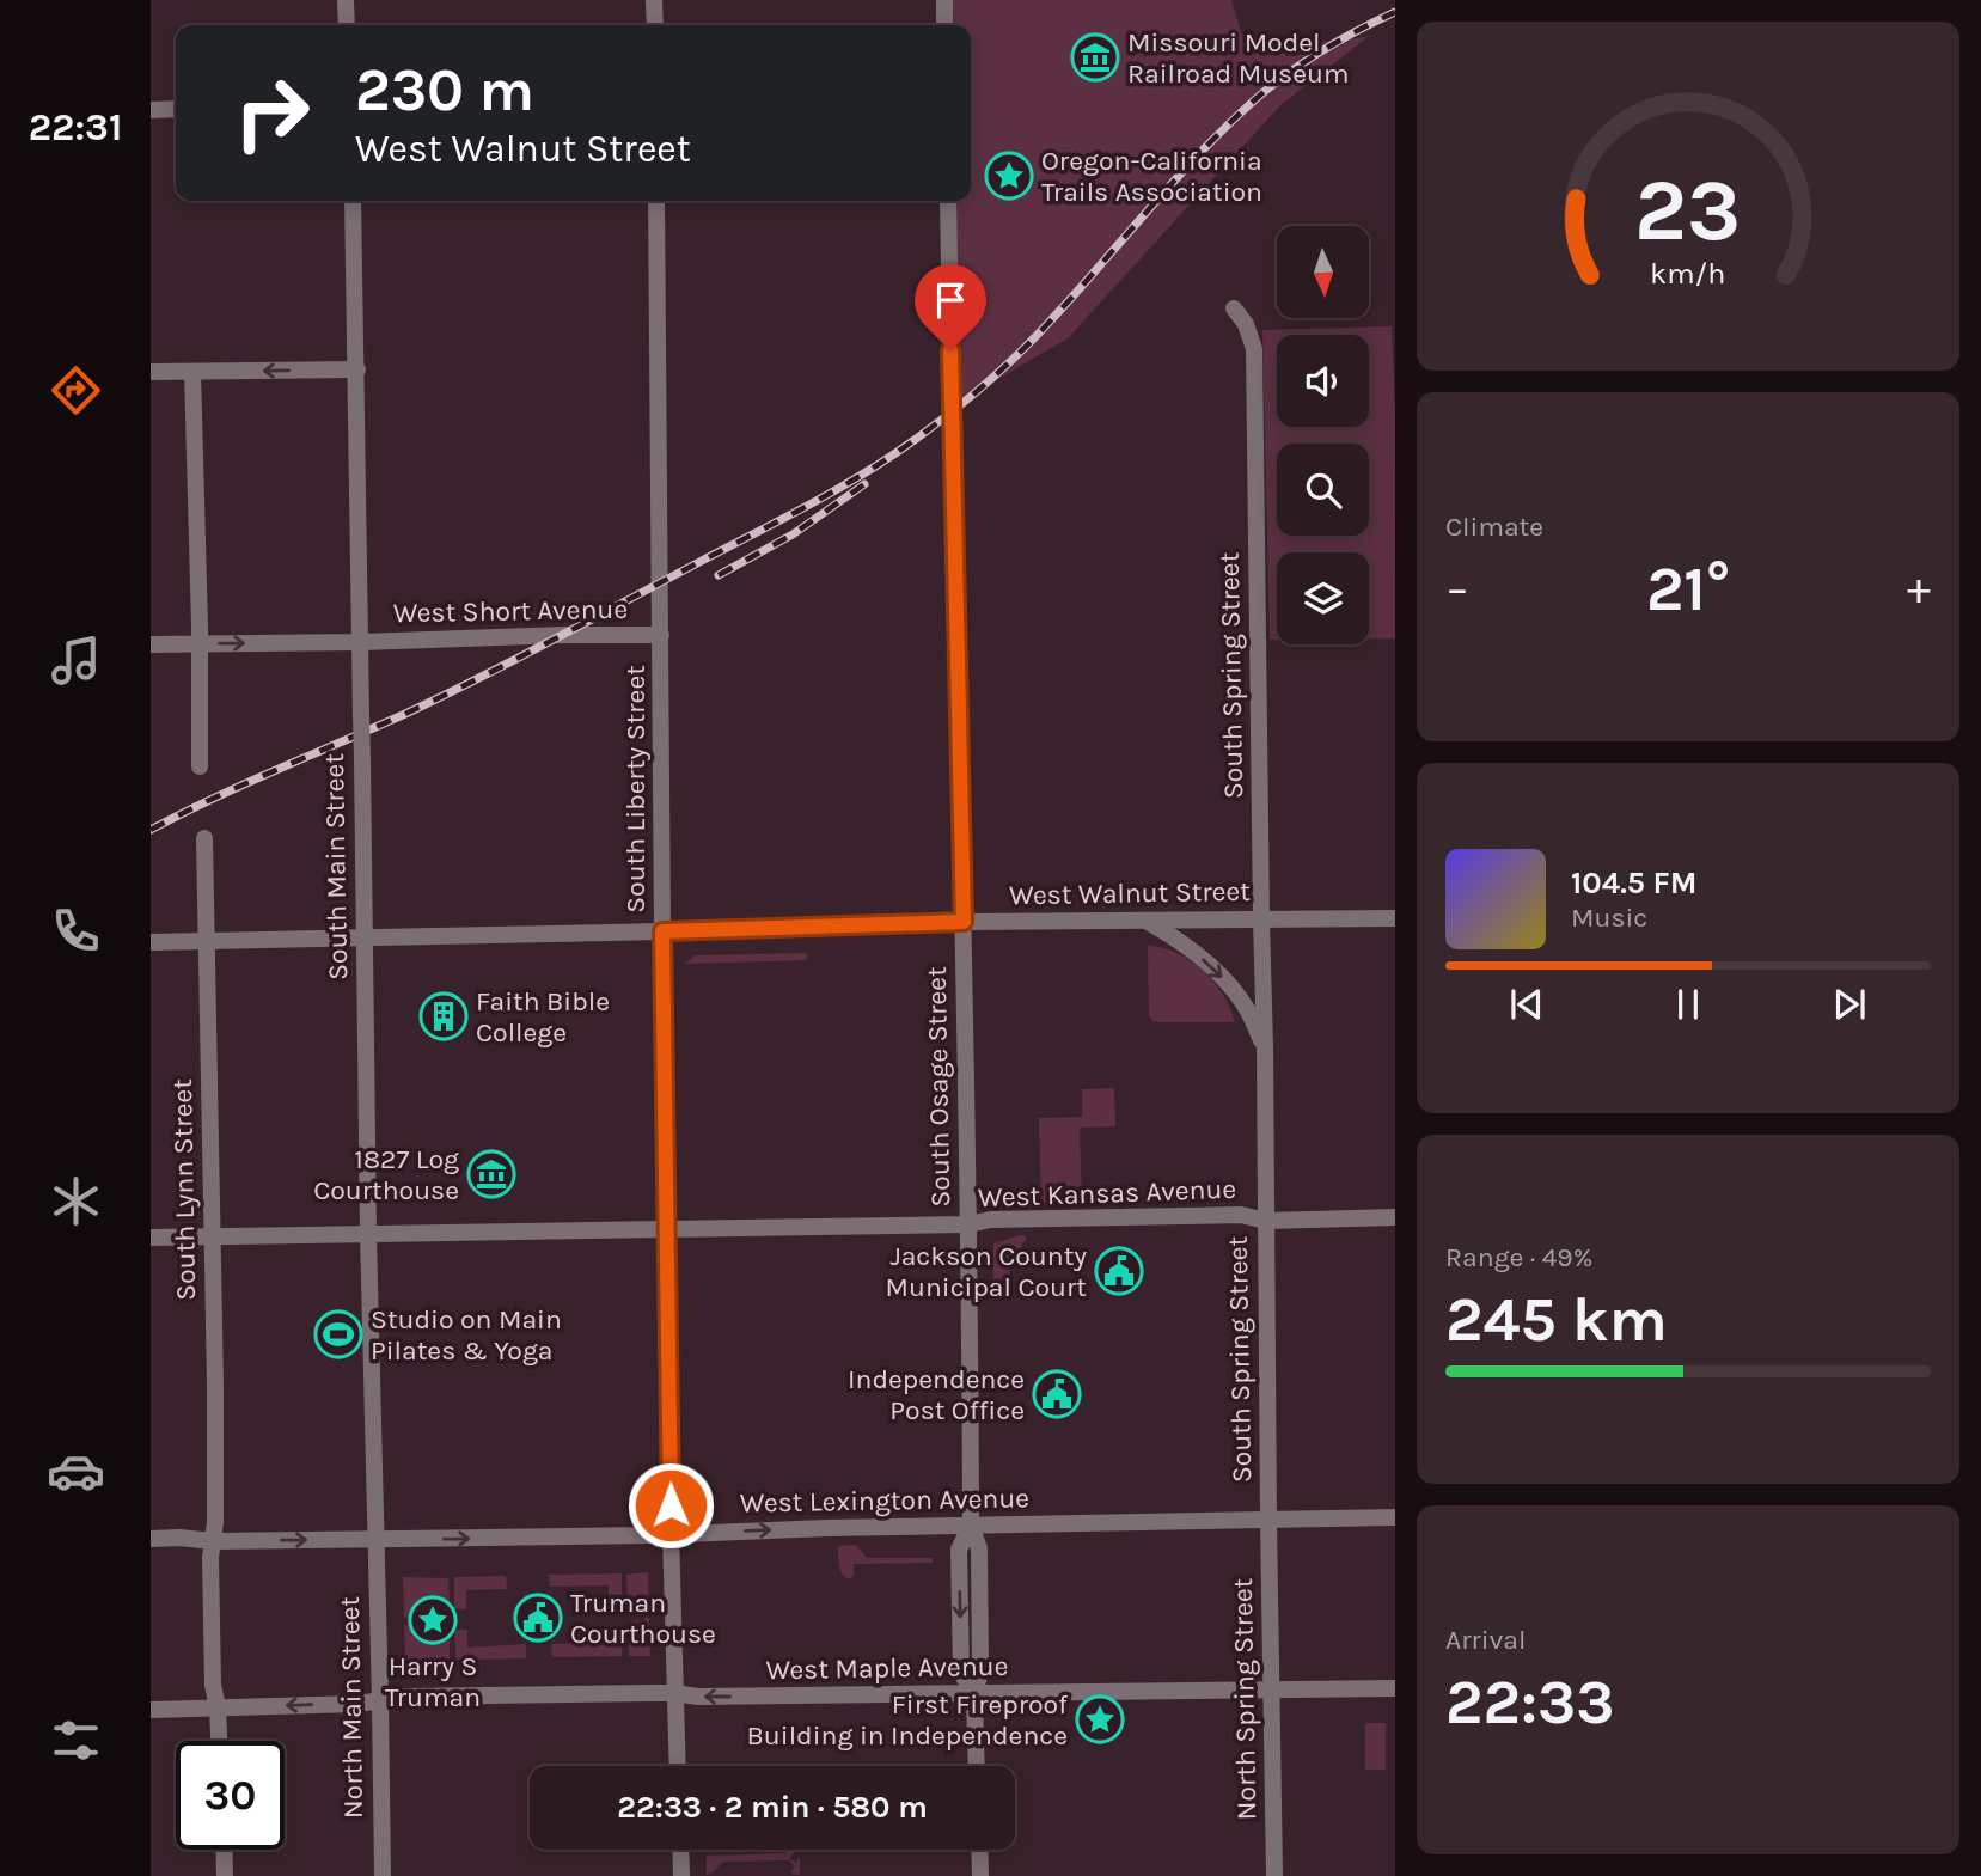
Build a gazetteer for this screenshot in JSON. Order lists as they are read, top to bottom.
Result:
{
  "streets": {
    "street": [
      "West Short Avenue",
      "South Spring Street",
      "South Liberty Street",
      "South Main Street",
      "West Walnut Street",
      "South Osage Street",
      "South Lynn Street",
      "West Kansas Avenue",
      "West Lexington Avenue",
      "West Maple Avenue",
      "North Spring Street",
      "North Main Street"
    ]
  },
  "crossings": [
    ["West Short Avenue", "South Liberty Street"],
    ["West Short Avenue", "South Main Street"],
    ["South Spring Street", "West Walnut Street"],
    ["South Spring Street", "West Kansas Avenue"],
    ["South Spring Street", "West Lexington Avenue"],
    ["South Spring Street", "North Spring Street"],
    ["South Liberty Street", "West Walnut Street"],
    ["South Liberty Street", "West Kansas Avenue"],
    ["South Liberty Street", "West Lexington Avenue"],
    ["South Liberty Street", "West Maple Avenue"],
    ["South Main Street", "West Walnut Street"],
    ["South Main Street", "West Kansas Avenue"],
    ["South Main Street", "West Lexington Avenue"],
    ["South Main Street", "North Main Street"],
    ["West Walnut Street", "South Osage Street"],
    ["West Walnut Street", "South Lynn Street"],
    ["South Osage Street", "West Kansas Avenue"],
    ["South Osage Street", "West Lexington Avenue"],
    ["South Osage Street", "West Maple Avenue"],
    ["South Lynn Street", "West Kansas Avenue"],
    ["South Lynn Street", "West Lexington Avenue"],
    ["South Lynn Street", "West Maple Avenue"],
    ["West Lexington Avenue", "North Spring Street"],
    ["West Lexington Avenue", "North Main Street"],
    ["West Maple Avenue", "North Spring Street"],
    ["West Maple Avenue", "North Main Street"]
  ],
  "one_way": ["West Lexington Avenue", "West Maple Avenue"],
  "places": {
    "museum": ["Missouri Model Railroad Museum", "1827 Log Courthouse"],
    "place": ["Oregon-California Trails Association", "Harry S Truman", "First Fireproof Building in Independence"],
    "building": ["Faith Bible College"],
    "public building": ["Jackson County Municipal Court", "Independence Post Office", "Truman Courthouse"],
    "sports": ["Studio on Main Pilates & Yoga"]
  },
  "north": "bottom",
  "page": {
    "tabs": "22:31",
    "turn": ["230 m", "West Walnut Street"],
    "tile": [
      "Climate",
      ["Range · 49%", "245 km"],
      ["Arrival", "22:33"]
    ],
    "heat": ["−", "21°", "+"],
    "song": ["104.5 FM", "Music"],
    "limit": "30",
    "trip": "22:33 · 2 min · 580 m",
    "gauge": ["23", "km/h"]
  }
}
